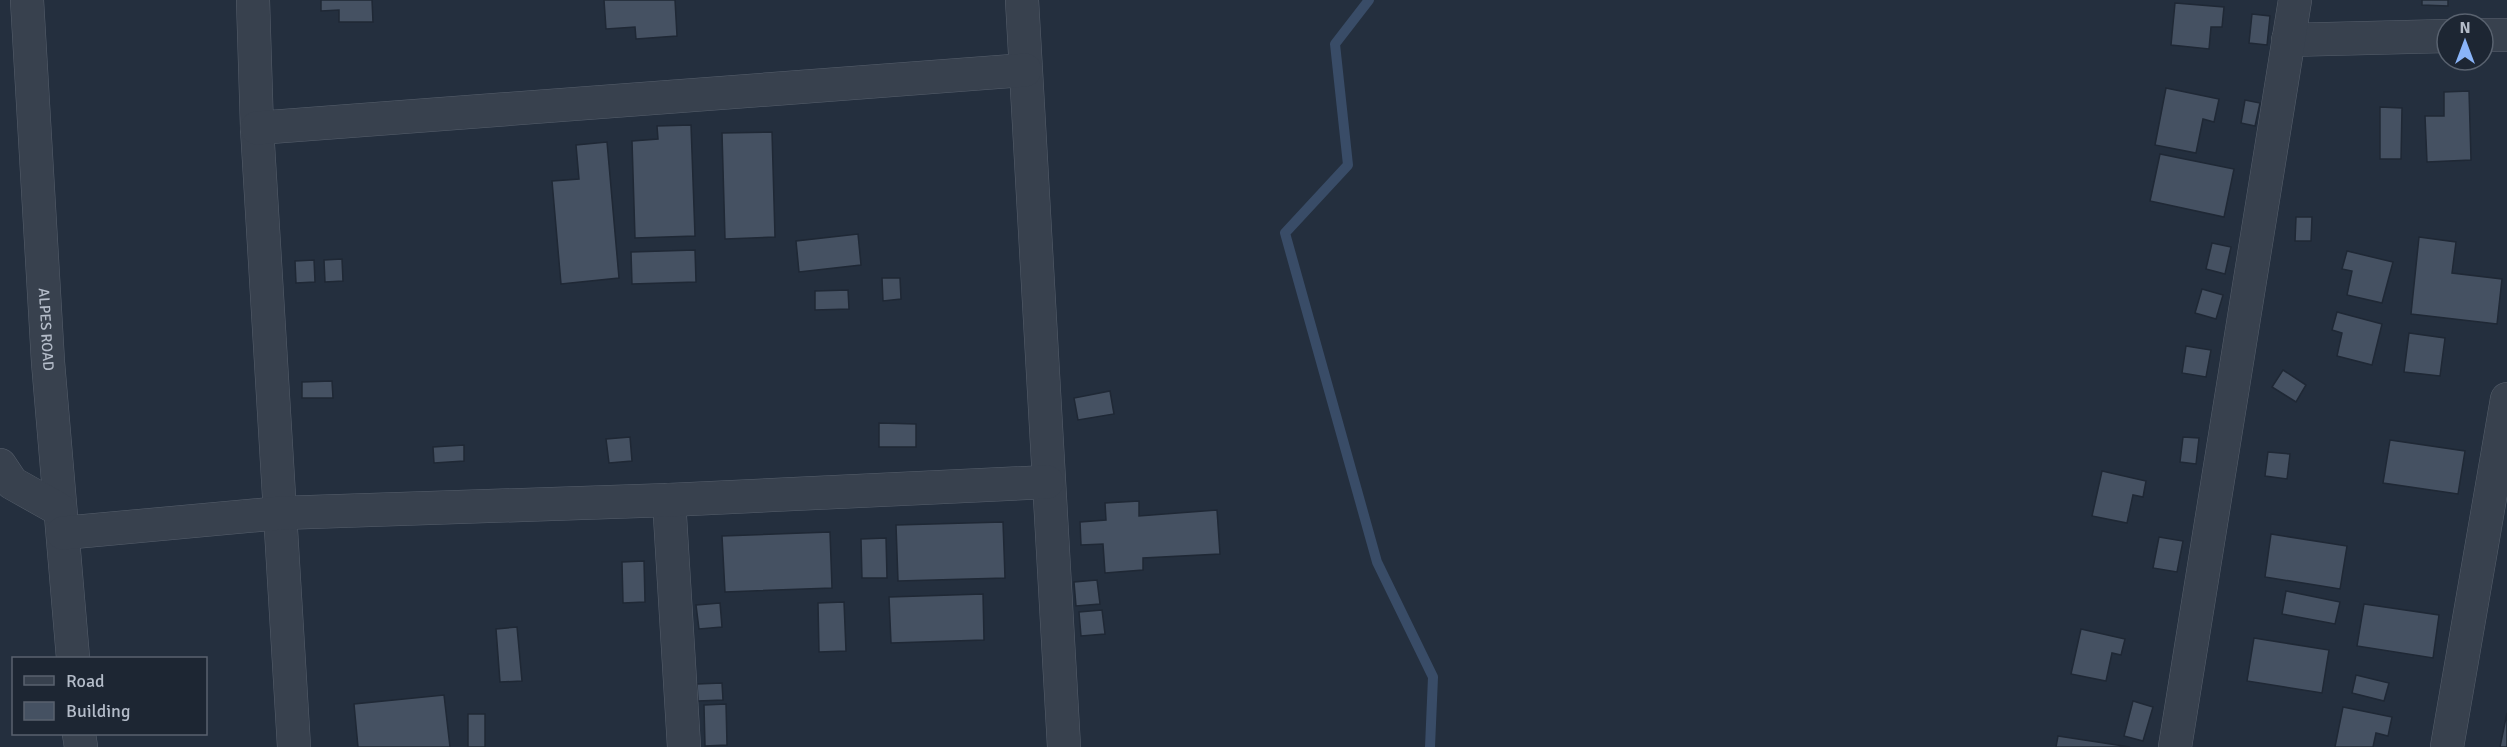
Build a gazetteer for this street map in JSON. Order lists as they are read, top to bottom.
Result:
{
  "streets": {
    "street": ["ALPES ROAD"]
  },
  "legend": ["Road", "Building"],
  "north": "top"
}
